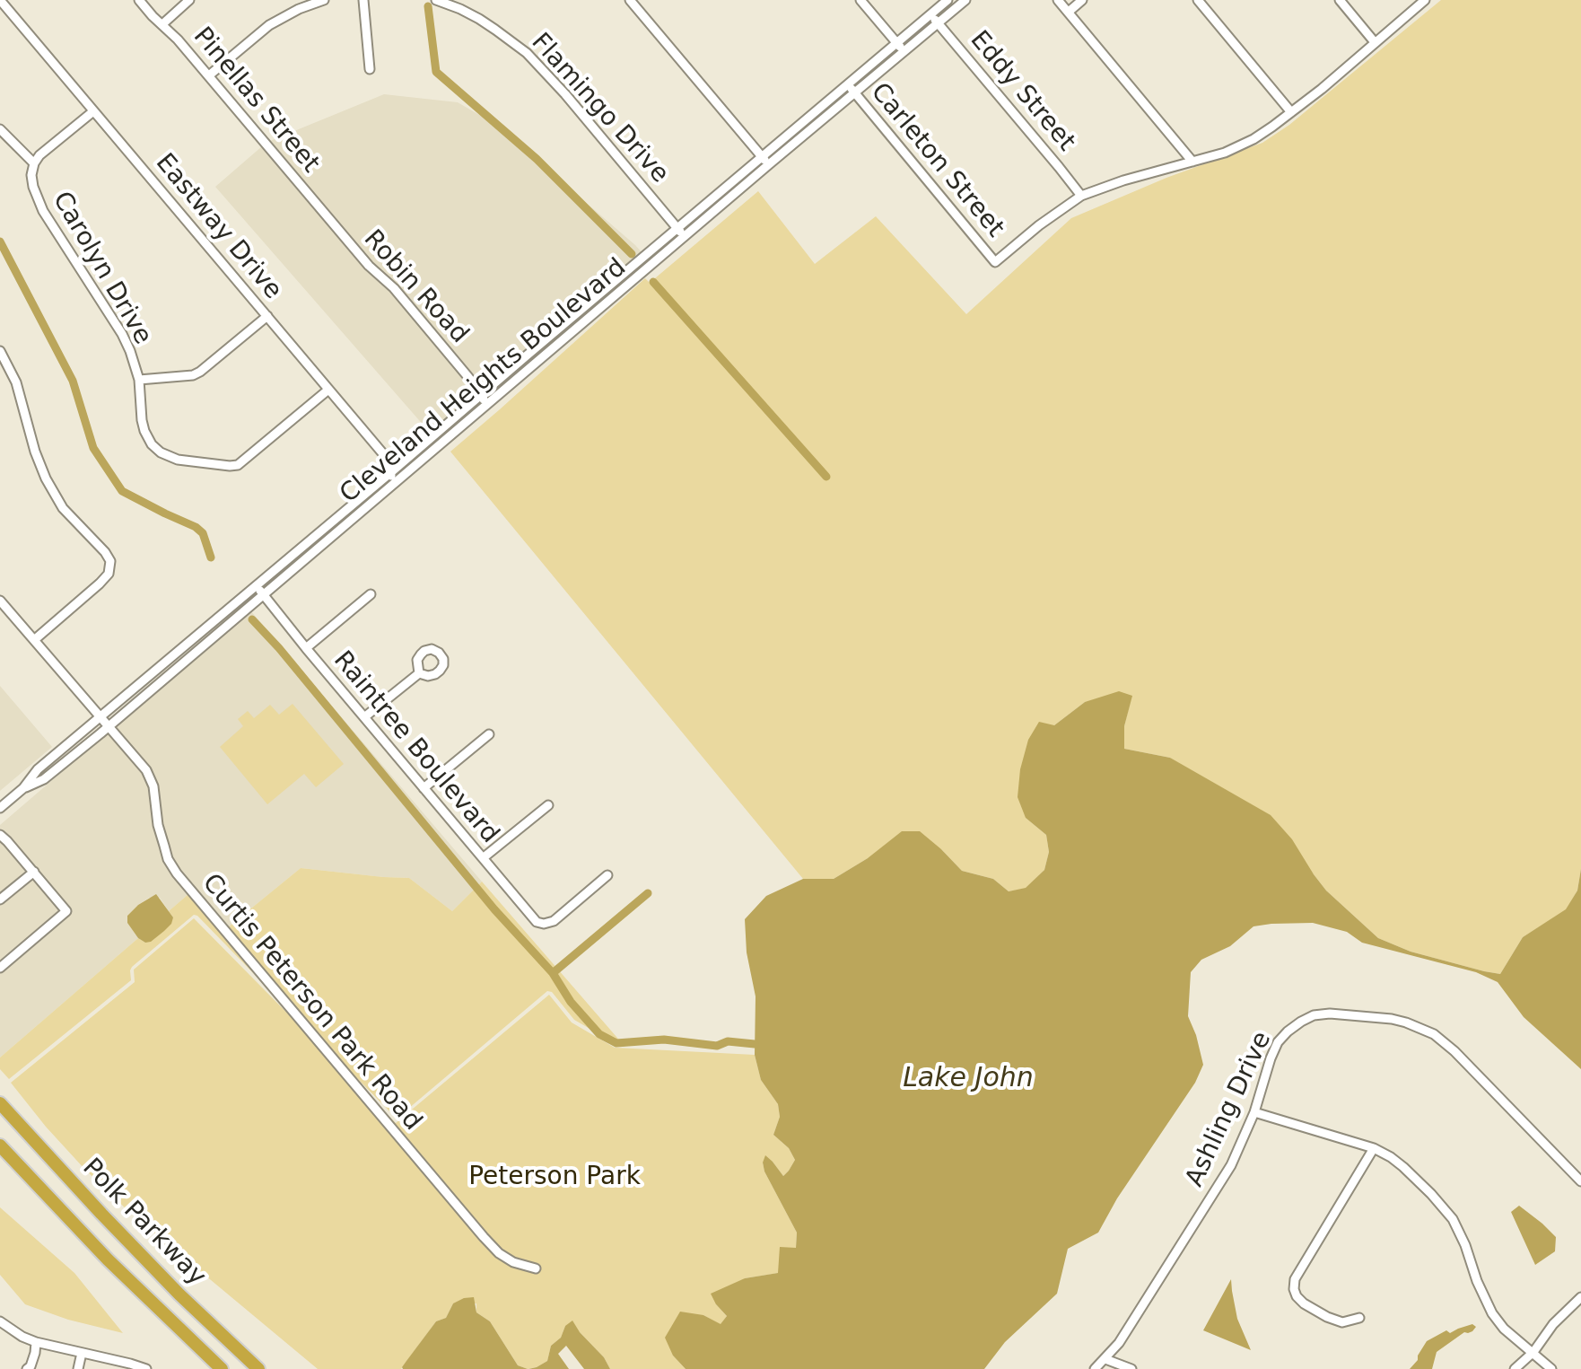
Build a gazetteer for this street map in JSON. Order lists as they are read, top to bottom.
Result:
{
  "streets": {
    "highway": ["Polk Parkway"],
    "street": [
      "Eddy Street",
      "Pinellas Street",
      "Flamingo Drive",
      "Carleton Street",
      "Eastway Drive",
      "Carolyn Drive",
      "Robin Road",
      "Cleveland Heights Boulevard",
      "Raintree Boulevard",
      "Curtis Peterson Park Road",
      "Ashling Drive"
    ]
  },
  "crossings": [
    ["Eddy Street", "Carleton Street"],
    ["Eddy Street", "Cleveland Heights Boulevard"],
    ["Pinellas Street", "Robin Road"],
    ["Flamingo Drive", "Cleveland Heights Boulevard"],
    ["Carleton Street", "Cleveland Heights Boulevard"],
    ["Eastway Drive", "Carolyn Drive"],
    ["Eastway Drive", "Cleveland Heights Boulevard"],
    ["Robin Road", "Cleveland Heights Boulevard"],
    ["Cleveland Heights Boulevard", "Raintree Boulevard"],
    ["Cleveland Heights Boulevard", "Curtis Peterson Park Road"]
  ],
  "water": ["Lake John"],
  "parks": ["Peterson Park"]
}
